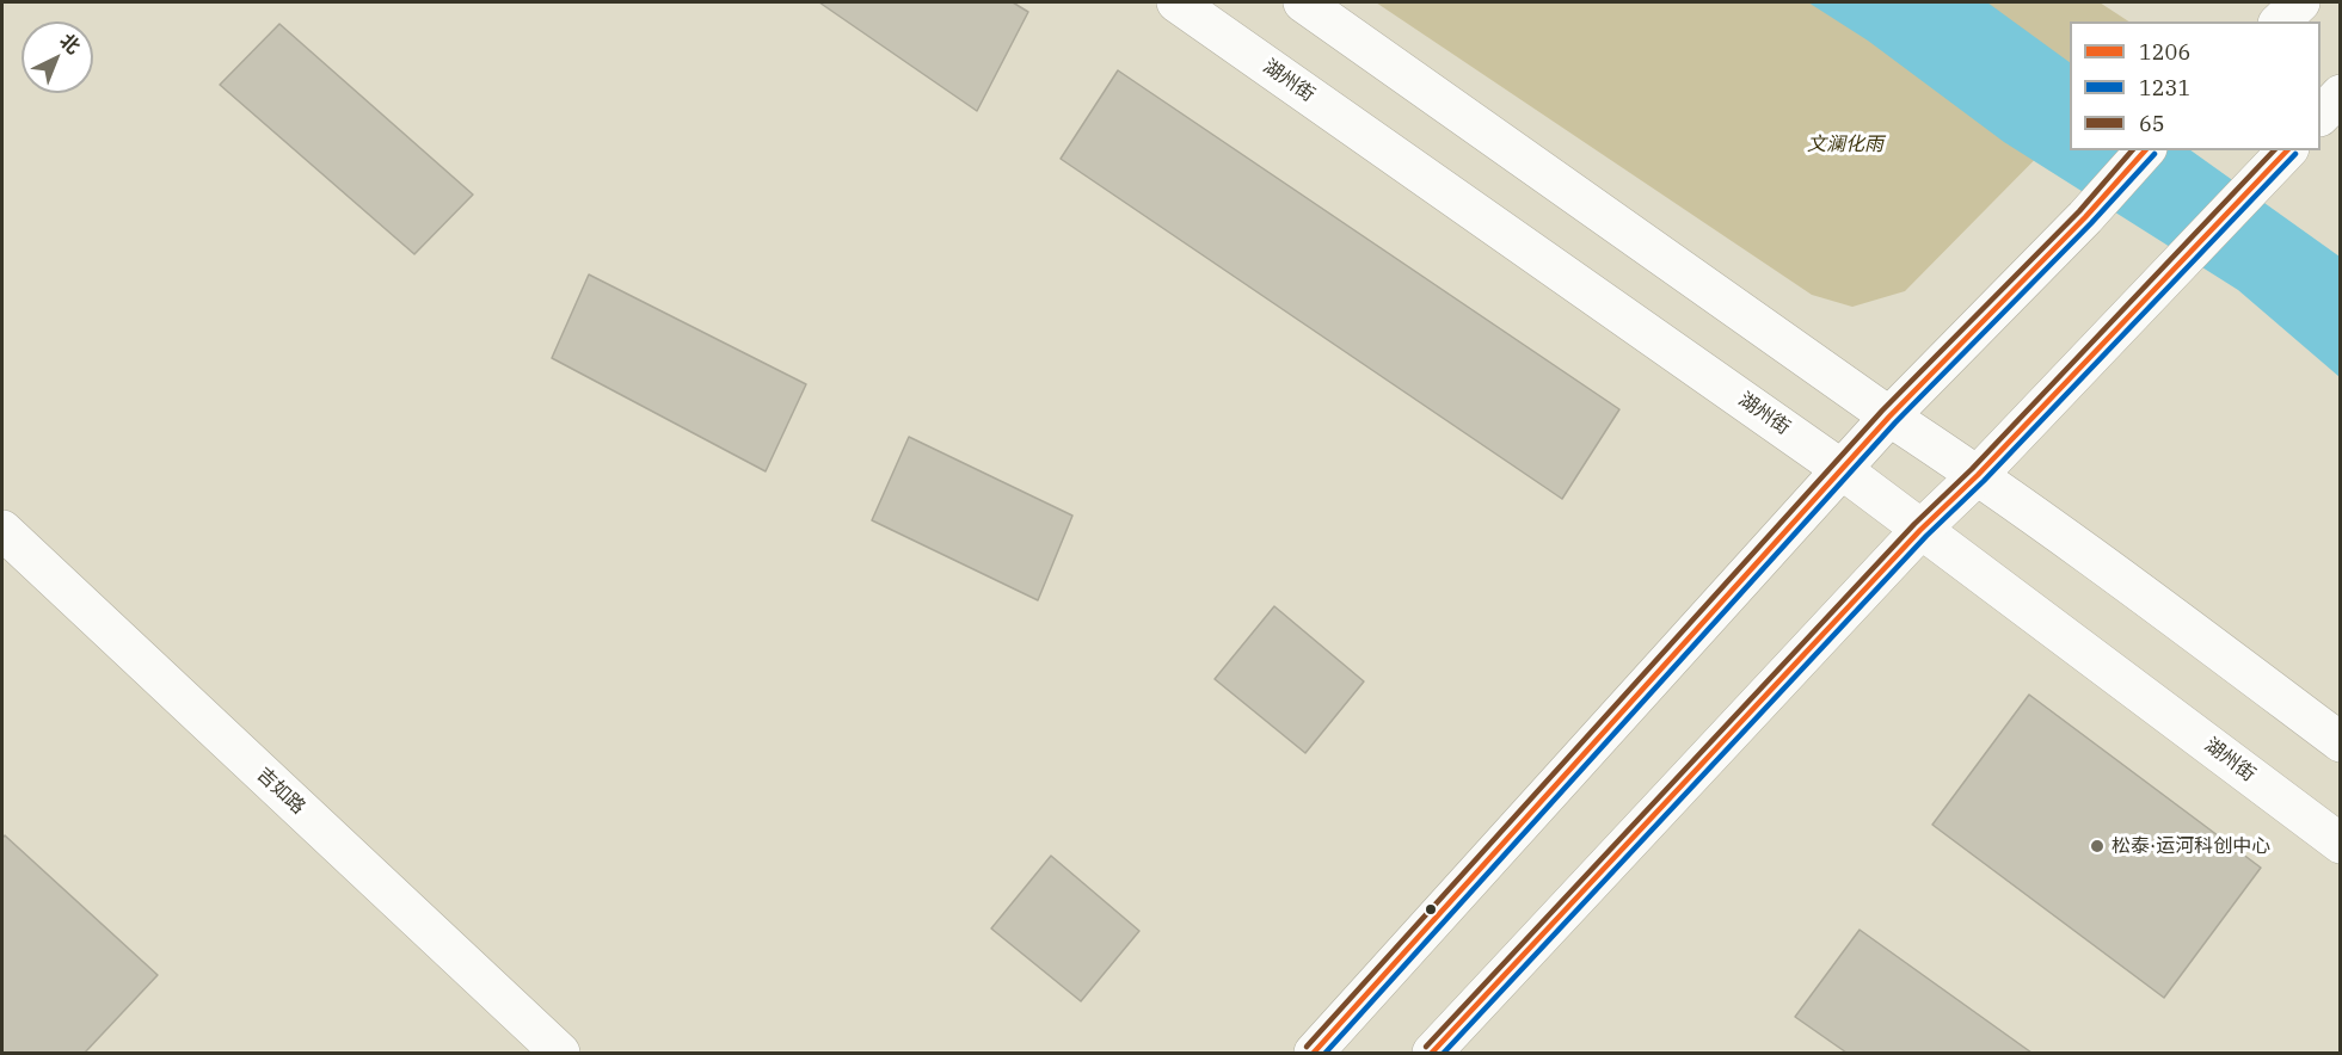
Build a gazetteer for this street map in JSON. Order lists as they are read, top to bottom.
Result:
{
  "streets": {
    "main road": ["湖州街", "吉如路"]
  },
  "parks": ["文澜化雨"],
  "places": ["松泰·运河科创中心"],
  "lines": ["transit line 1206", "transit line 65", "transit line 1231"],
  "legend": ["1206", "1231", "65"],
  "north": "top right"
}
